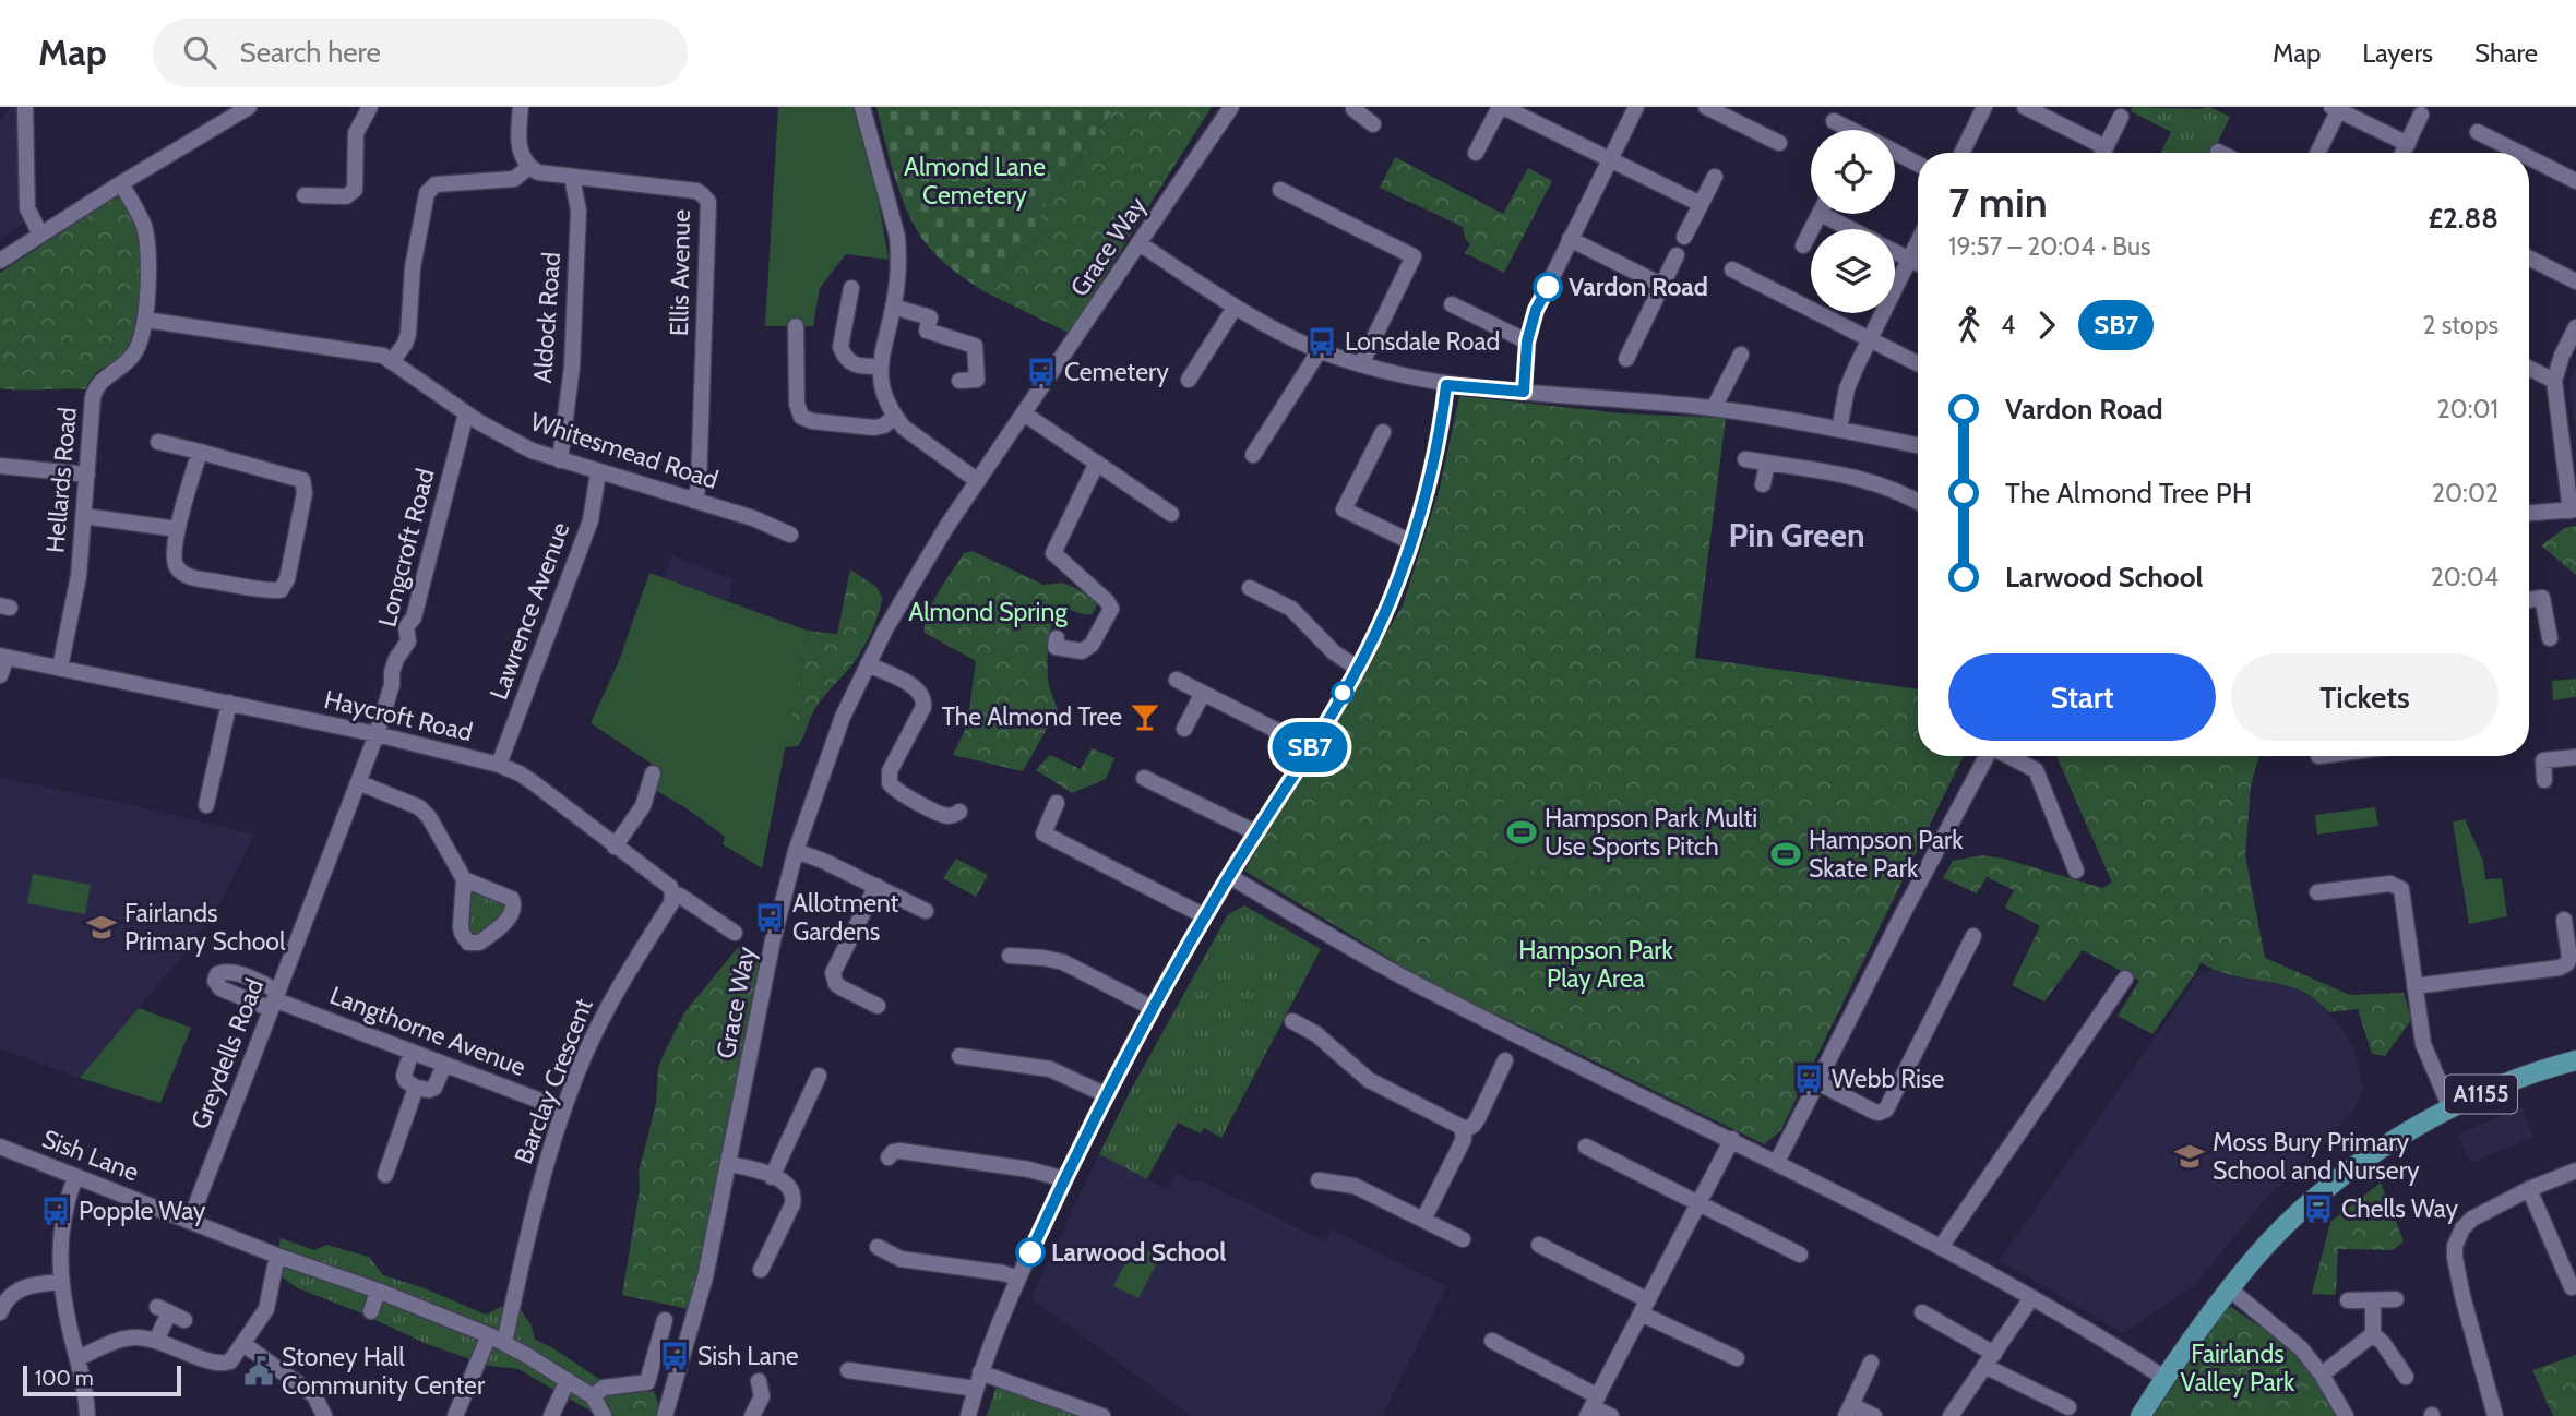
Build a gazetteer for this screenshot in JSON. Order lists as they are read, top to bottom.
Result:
{
  "streets": {
    "main road": ["A1155"],
    "street": [
      "Grace Way",
      "Ellis Avenue",
      "Aldock Road",
      "Whitesmead Road",
      "Hellards Road",
      "Longcroft Road",
      "Lawrence Avenue",
      "Haycroft Road",
      "Langthorne Avenue",
      "Greydells Road",
      "Barclay Crescent",
      "Sish Lane"
    ]
  },
  "crossings": [
    ["Ellis Avenue", "Aldock Road"],
    ["Ellis Avenue", "Whitesmead Road"],
    ["Aldock Road", "Whitesmead Road"],
    ["Whitesmead Road", "Hellards Road"],
    ["Whitesmead Road", "Longcroft Road"],
    ["Whitesmead Road", "Lawrence Avenue"],
    ["Hellards Road", "Haycroft Road"],
    ["Longcroft Road", "Haycroft Road"],
    ["Longcroft Road", "Greydells Road"],
    ["Lawrence Avenue", "Haycroft Road"],
    ["Haycroft Road", "Greydells Road"],
    ["Haycroft Road", "Barclay Crescent"],
    ["Langthorne Avenue", "Greydells Road"],
    ["Langthorne Avenue", "Barclay Crescent"],
    ["Greydells Road", "Sish Lane"],
    ["Barclay Crescent", "Sish Lane"]
  ],
  "districts": ["Pin Green"],
  "parks": [
    "Almond Lane Cemetery",
    "Almond Spring",
    "Hampson Park Play Area",
    "Fairlands Valley Park"
  ],
  "places": {
    "other": ["Vardon Road", "Larwood School"],
    "bus stop": [
      "Lonsdale Road",
      "Cemetery",
      "Allotment Gardens",
      "Webb Rise",
      "Chells Way",
      "Popple Way",
      "Sish Lane"
    ],
    "bar": ["The Almond Tree"],
    "sports": ["Hampson Park Multi Use Sports Pitch", "Hampson Park Skate Park"],
    "school or university": ["Fairlands Primary School", "Moss Bury Primary School and Nursery"],
    "public building": ["Stoney Hall Community Center"]
  },
  "lines": ["bus line SB7"],
  "scale_bar": "100 m",
  "page": {
    "header": "Map",
    "search": "Search here",
    "nav": ["Map", "Layers", "Share"],
    "on_map": "SB7",
    "heading": ["7 min", "19:57 – 20:04 · Bus", "£2.88"],
    "legs": ["4", "SB7", "2 stops"],
    "list": [
      {
        "name": "Vardon Road",
        "value": "20:01"
      },
      {
        "name": "The Almond Tree PH",
        "value": "20:02"
      },
      {
        "name": "Larwood School",
        "value": "20:04"
      }
    ],
    "buttons": ["Start", "Tickets"],
    "scale": "100 m"
  }
}
